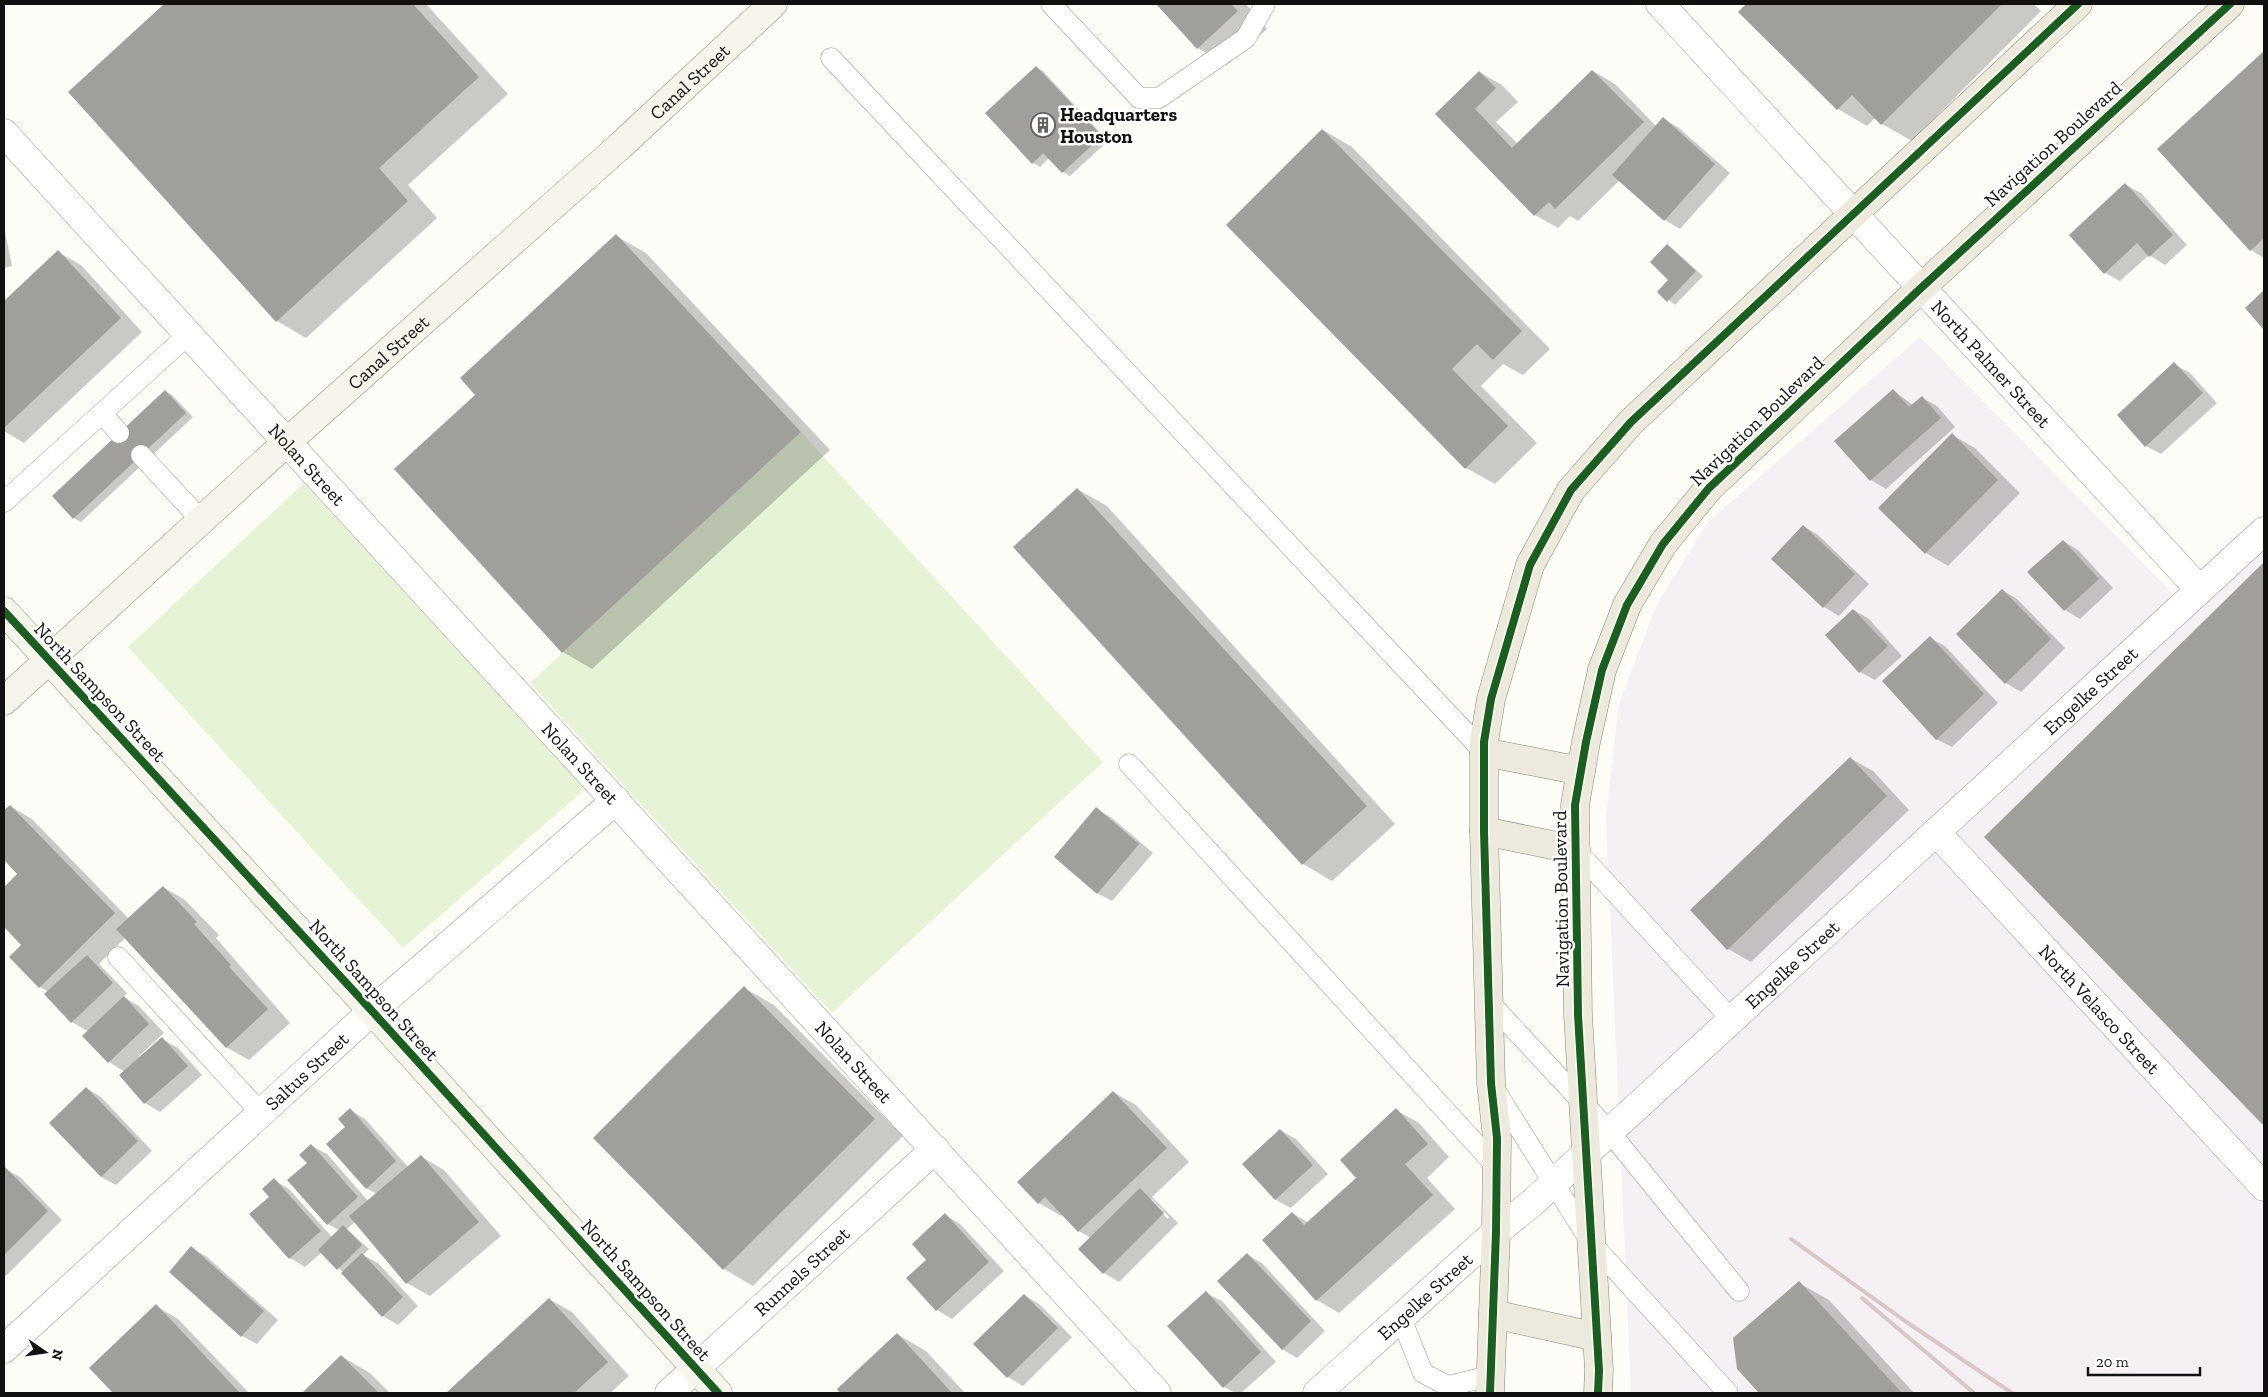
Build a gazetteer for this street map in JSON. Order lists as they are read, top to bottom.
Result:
{
  "streets": {
    "main road": ["Canal Street", "Navigation Boulevard", "North Sampson Street"],
    "street": [
      "North Palmer Street",
      "Nolan Street",
      "Engelke Street",
      "North Velasco Street",
      "Saltus Street",
      "Runnels Street"
    ]
  },
  "crossings": [
    ["Canal Street", "Nolan Street"],
    ["Canal Street", "North Sampson Street"],
    ["Navigation Boulevard", "North Palmer Street"],
    ["Navigation Boulevard", "Engelke Street"],
    ["North Palmer Street", "Engelke Street"],
    ["Nolan Street", "Saltus Street"],
    ["Nolan Street", "Runnels Street"],
    ["Engelke Street", "North Velasco Street"],
    ["North Sampson Street", "Saltus Street"],
    ["North Sampson Street", "Runnels Street"]
  ],
  "places": {
    "building": ["Headquarters Houston"]
  },
  "scale_bar": "20 m",
  "north": "right"
}
